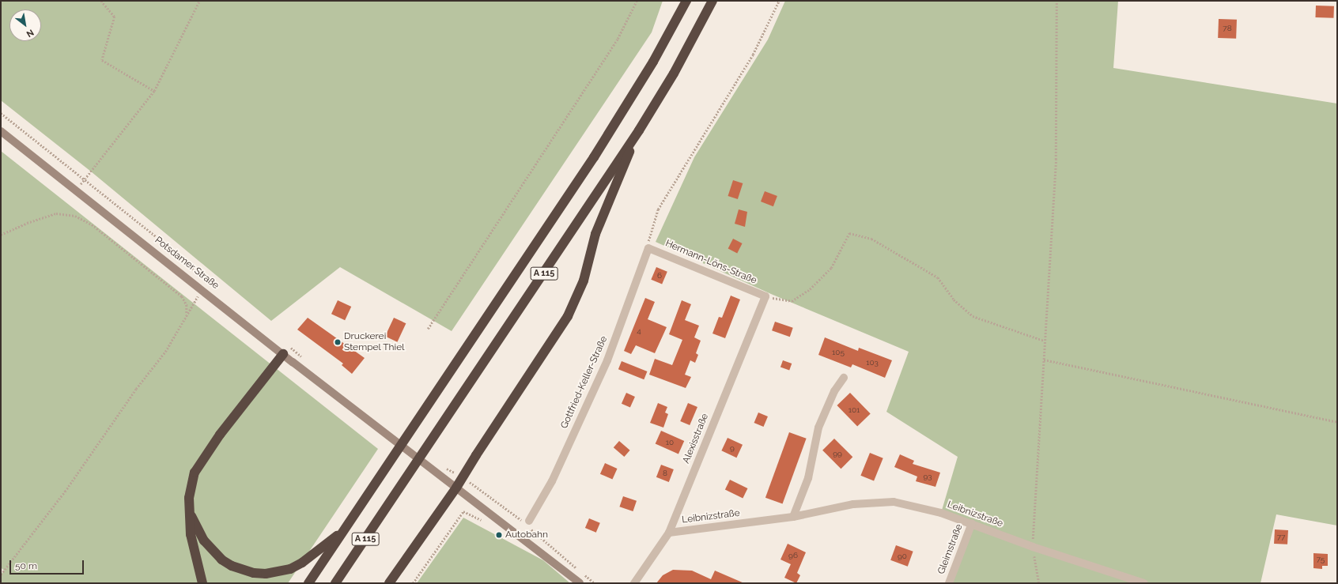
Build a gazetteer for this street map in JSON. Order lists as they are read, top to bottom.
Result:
{
  "streets": {
    "highway": ["A 115"],
    "main road": ["Potsdamer Straße"],
    "street": [
      "Hermann-Löns-Straße",
      "Gottfried-Keller-Straße",
      "Alexisstraße",
      "Leibnizstraße",
      "Gleimstraße"
    ]
  },
  "crossings": [
    ["Hermann-Löns-Straße", "Gottfried-Keller-Straße"],
    ["Hermann-Löns-Straße", "Alexisstraße"],
    ["Alexisstraße", "Leibnizstraße"],
    ["Leibnizstraße", "Gleimstraße"]
  ],
  "places": ["Druckerei Stempel Thiel", "Autobahn"],
  "house_numbers": [
    "78",
    "6",
    "4",
    "105",
    "103",
    "101",
    "10",
    "9",
    "99",
    "8",
    "93",
    "77",
    "96",
    "90",
    "75"
  ],
  "scale_bar": "50 m",
  "north": "bottom right"
}
